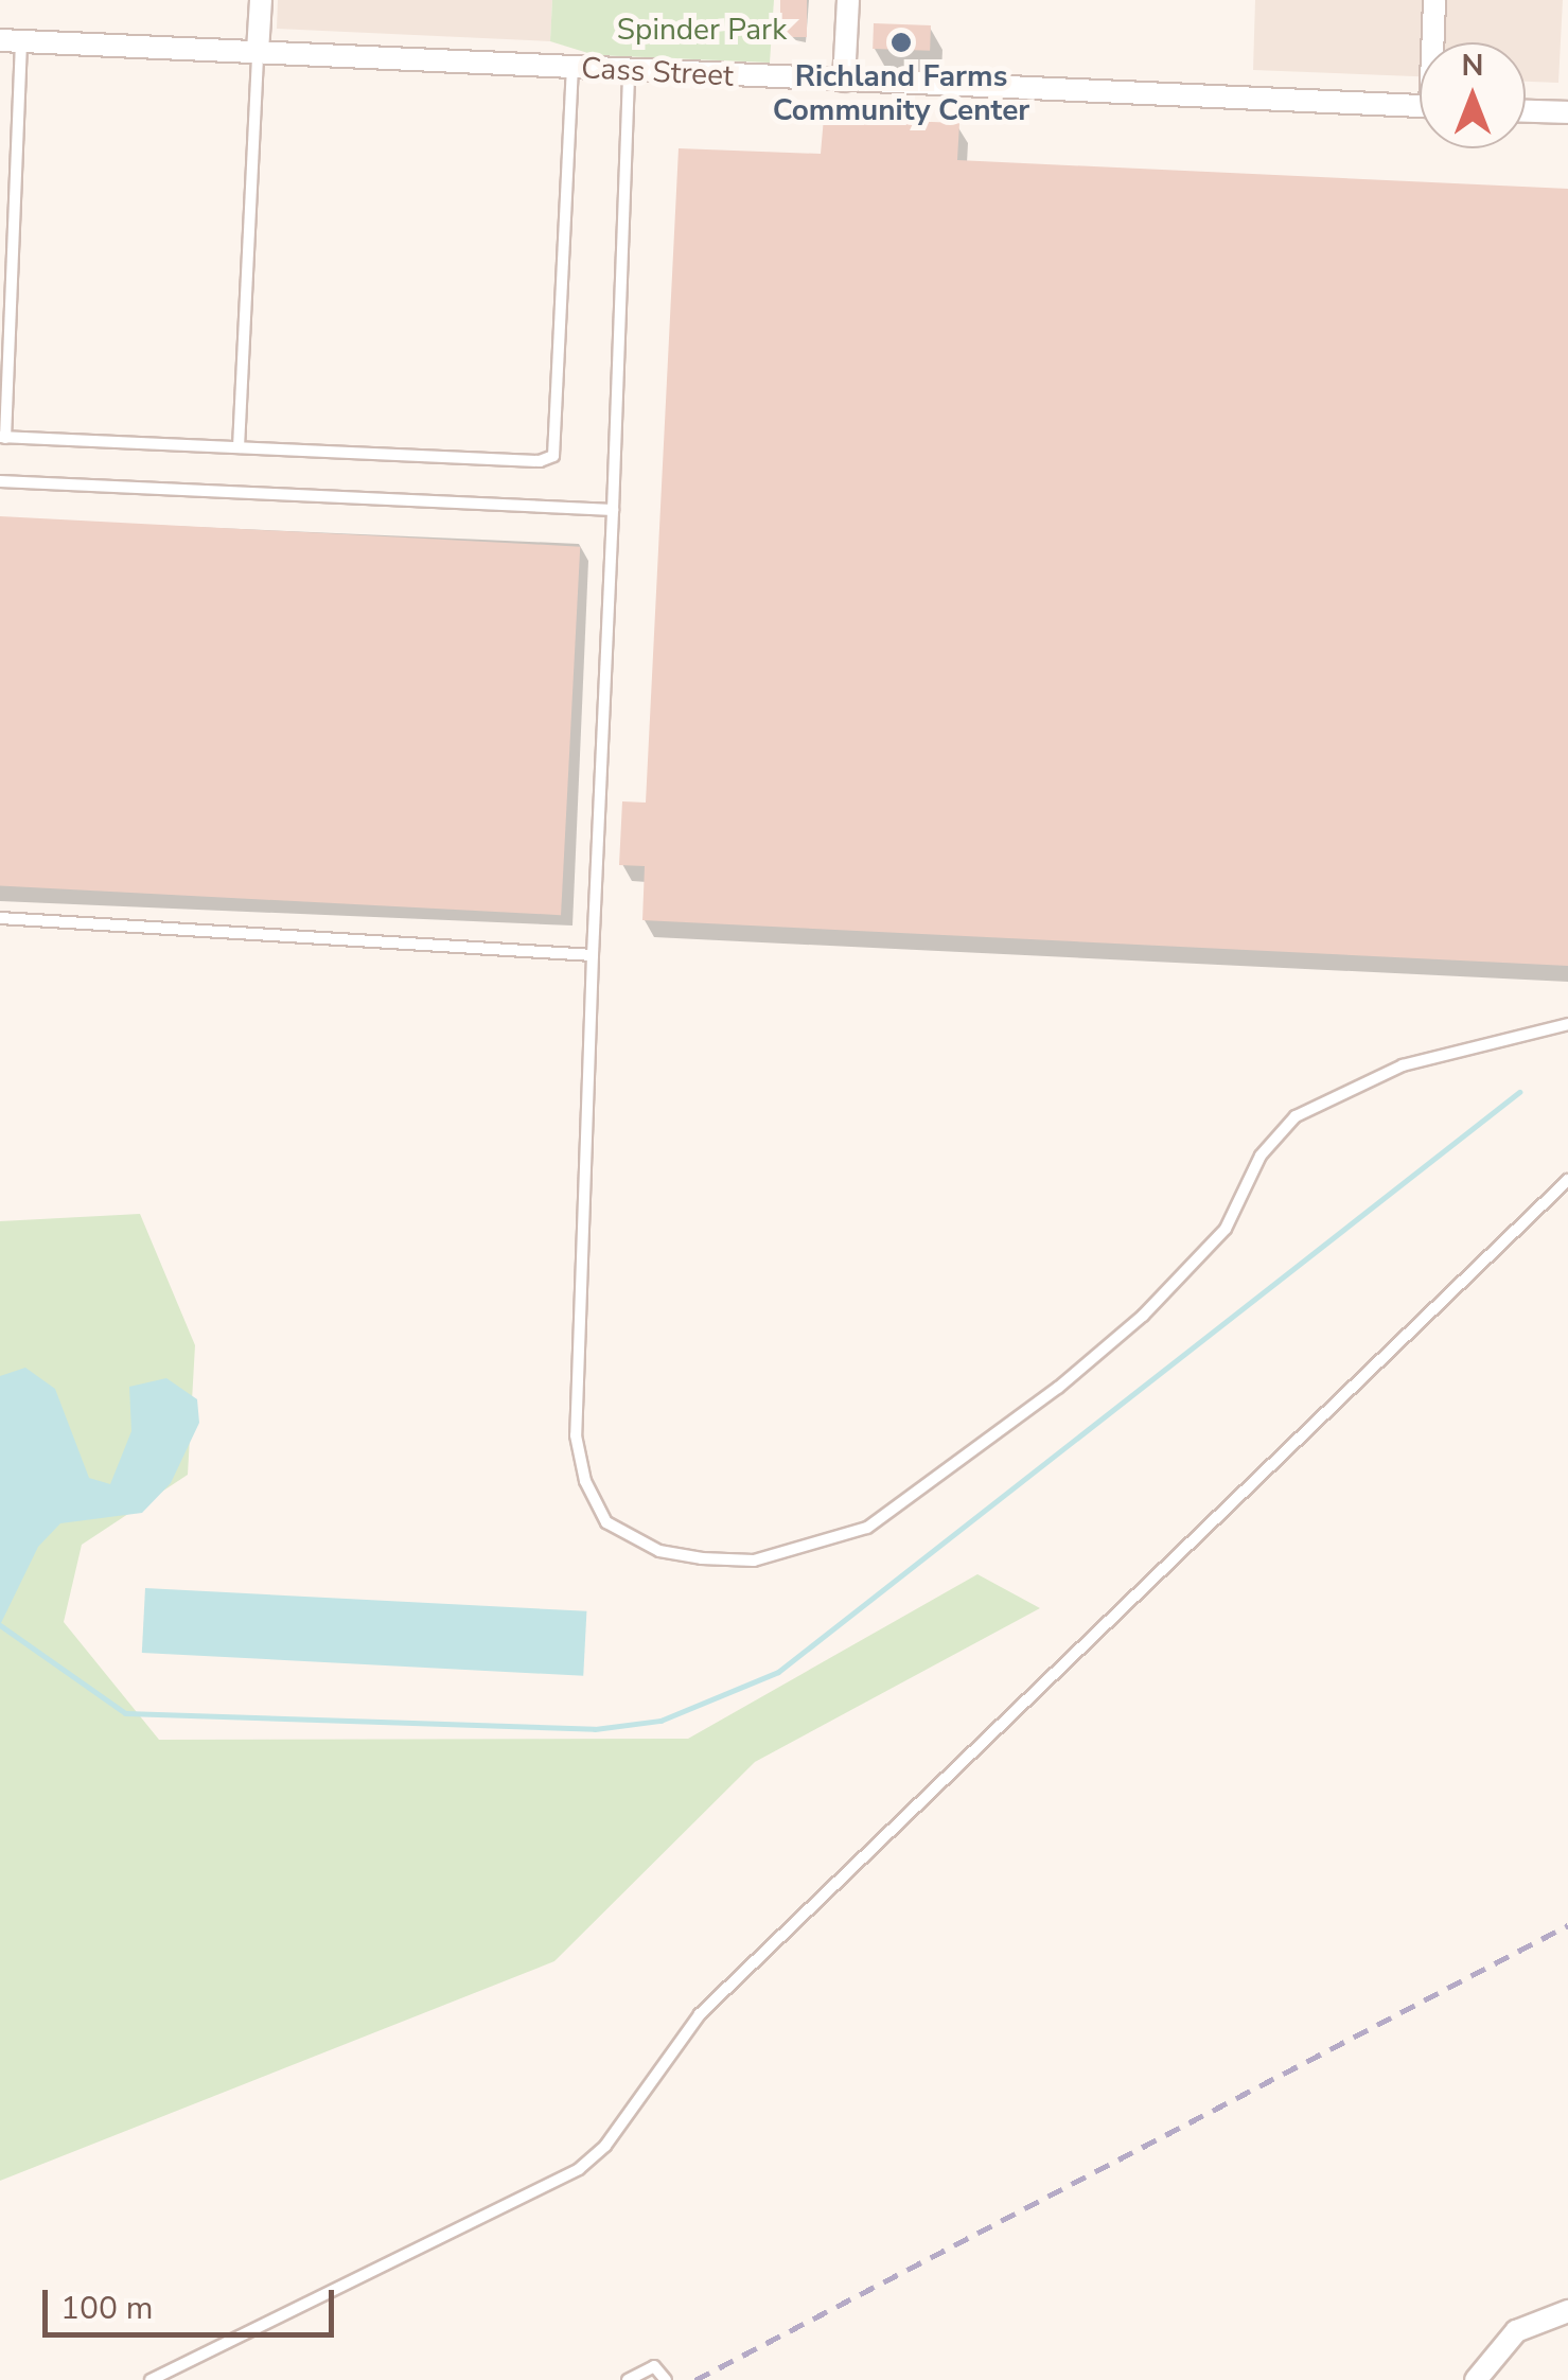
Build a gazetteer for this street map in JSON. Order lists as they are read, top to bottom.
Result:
{
  "streets": {
    "street": ["Cass Street"]
  },
  "parks": ["Spinder Park"],
  "places": ["Richland Farms Community Center"],
  "scale_bar": "100 m",
  "north": "top"
}
